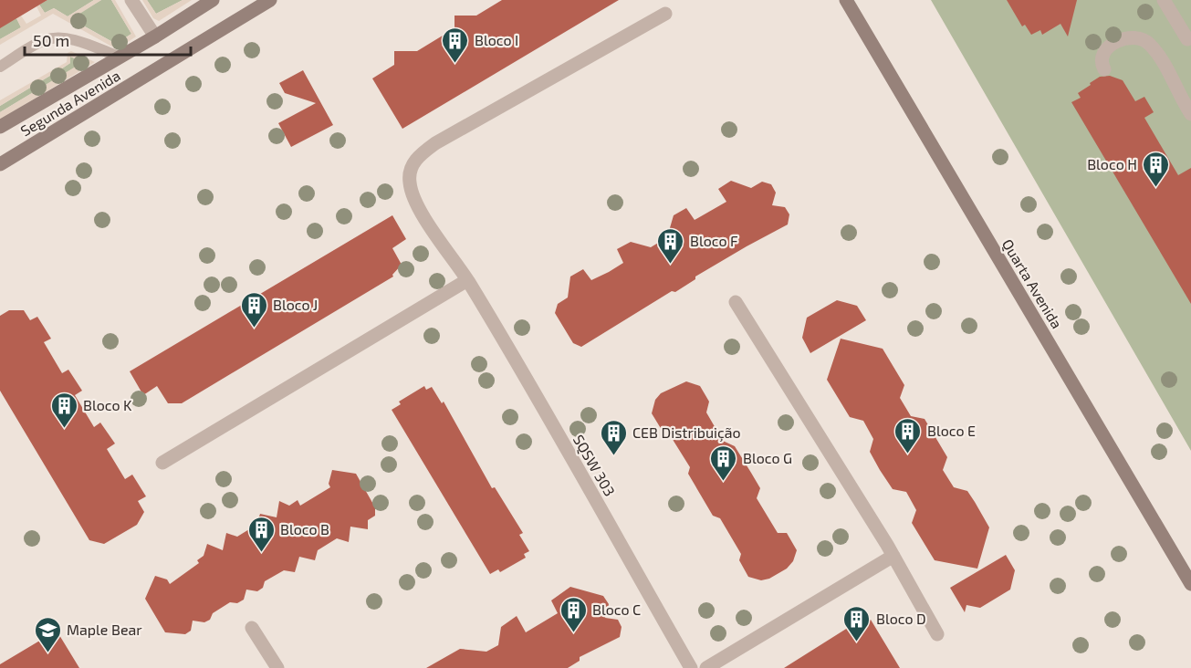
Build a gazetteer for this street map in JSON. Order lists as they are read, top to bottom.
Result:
{
  "streets": {
    "main road": ["Segunda Avenida", "Quarta Avenida"],
    "street": ["SQSW 303"]
  },
  "places": {
    "building": [
      "Bloco I",
      "Bloco H",
      "Bloco F",
      "Bloco J",
      "Bloco K",
      "Bloco E",
      "CEB Distribuição",
      "Bloco G",
      "Bloco B",
      "Bloco C",
      "Bloco D"
    ],
    "school or university": ["Maple Bear"]
  },
  "scale_bar": "50 m"
}
